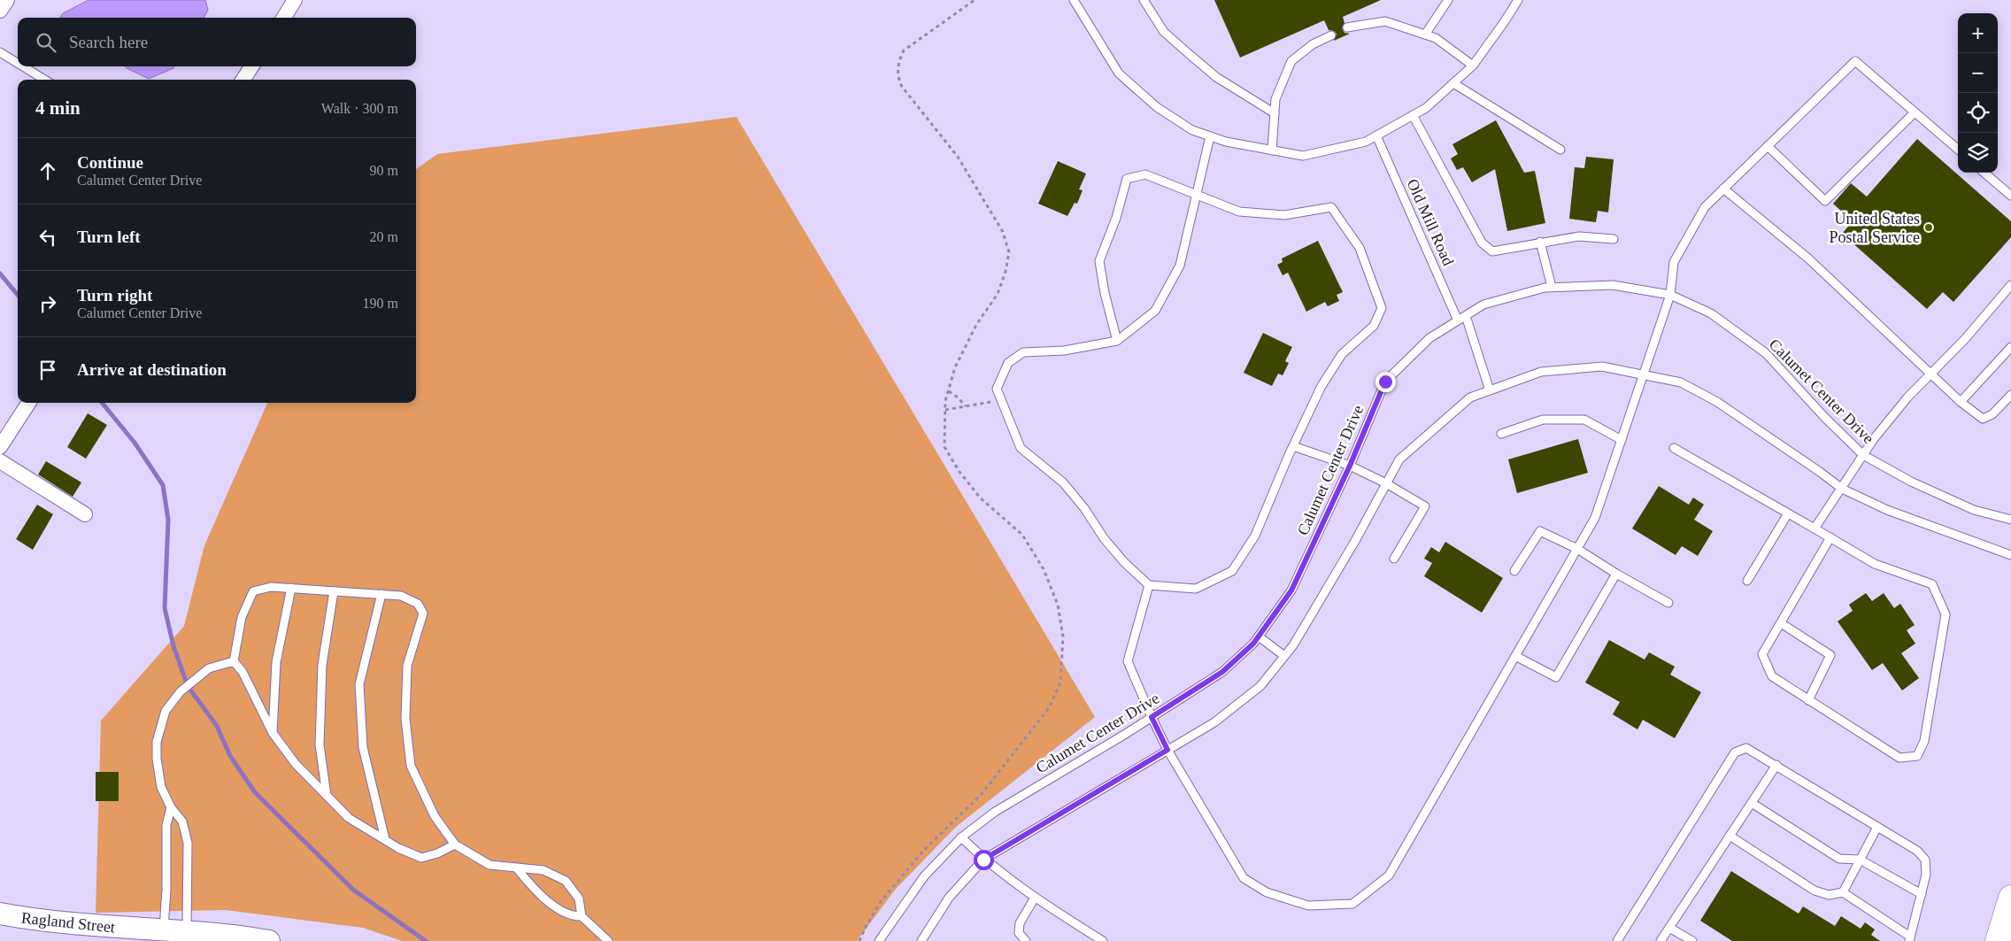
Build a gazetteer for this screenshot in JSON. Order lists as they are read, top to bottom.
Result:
{
  "streets": {
    "street": ["Ragland Street"],
    "lane": ["Old Mill Road", "Calumet Center Drive"]
  },
  "crossings": [
    ["Old Mill Road", "Calumet Center Drive"]
  ],
  "places": ["United States Postal Service"],
  "page": {
    "map_buttons": ["+", "−"],
    "search": "Search here",
    "heading": ["4 min", "Walk · 300 m"],
    "list": [
      ["Continue", "Calumet Center Drive", "90 m"],
      ["Turn left", "20 m"],
      ["Turn right", "Calumet Center Drive", "190 m"],
      "Arrive at destination"
    ]
  }
}
